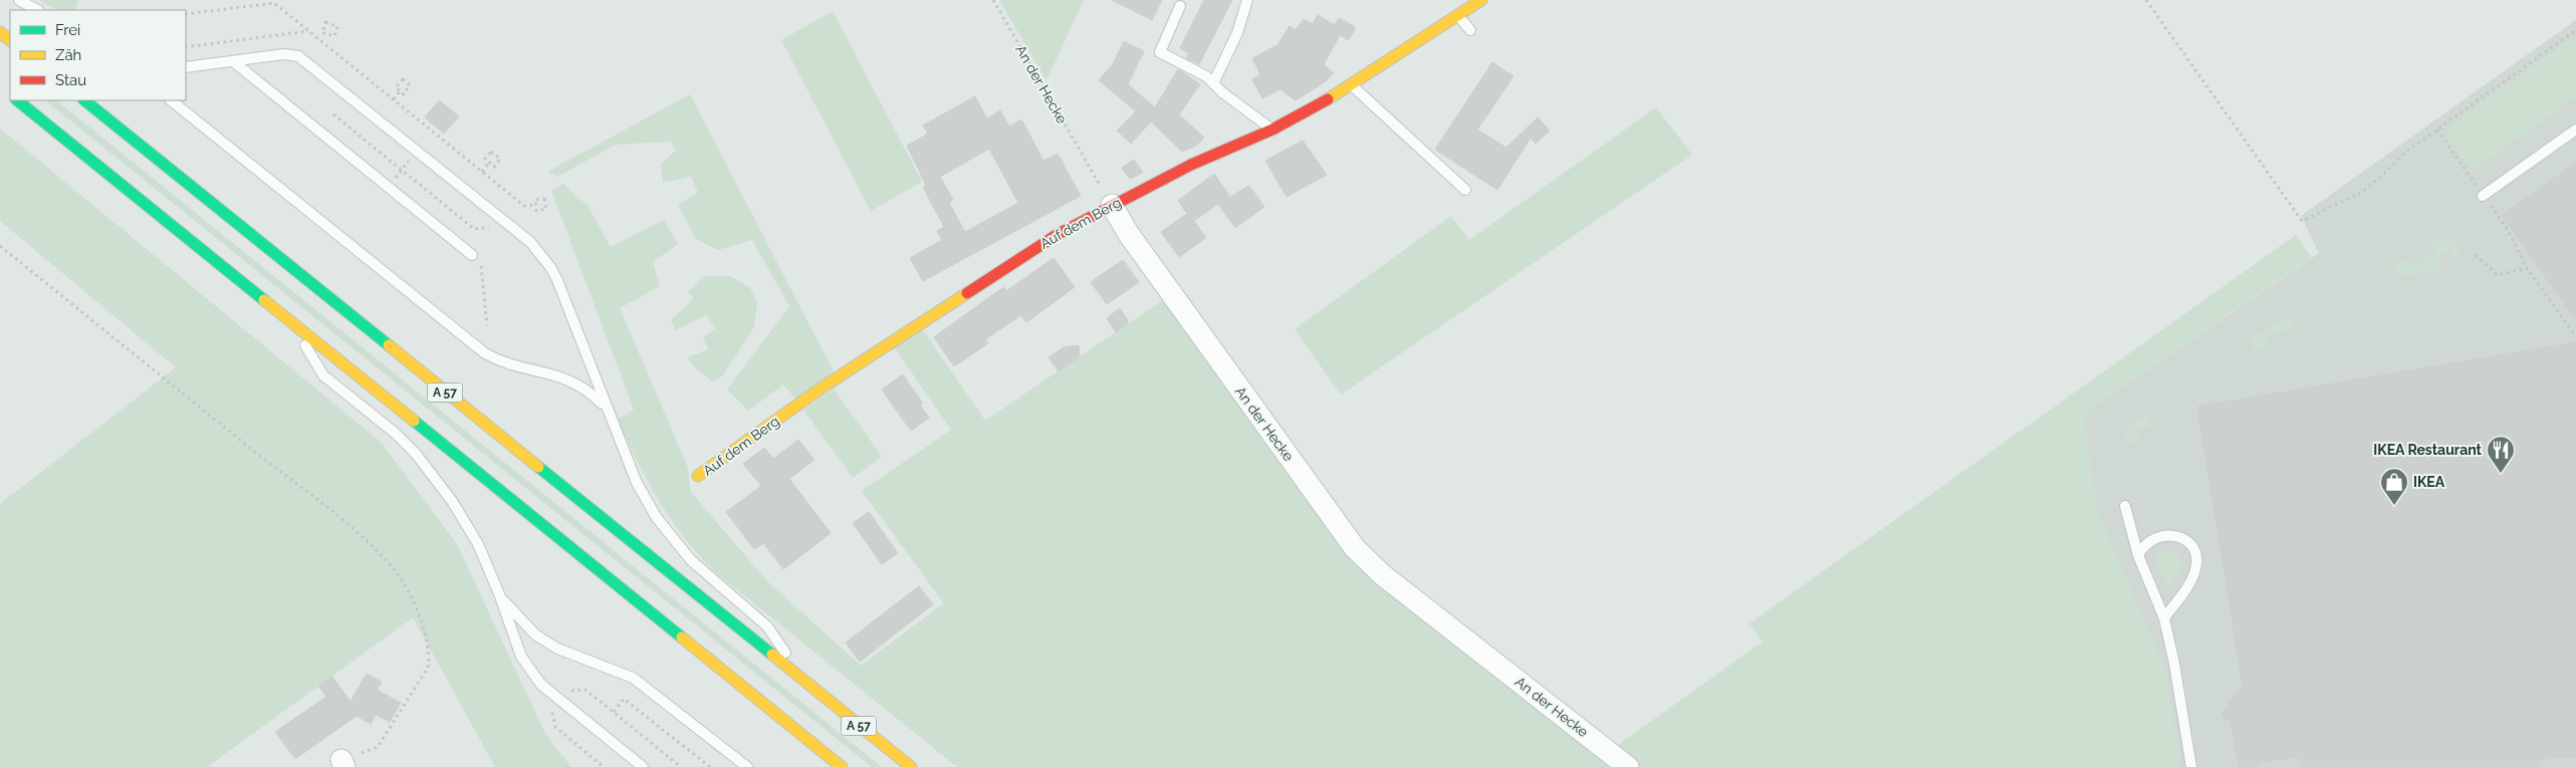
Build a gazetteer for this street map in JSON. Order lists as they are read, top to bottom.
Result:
{
  "streets": {
    "main road": ["Auf dem Berg", "A 57"],
    "street": ["An der Hecke"]
  },
  "crossings": [
    ["An der Hecke", "Auf dem Berg"]
  ],
  "places": {
    "restaurant": ["IKEA Restaurant"],
    "shop": ["IKEA"]
  },
  "legend": ["Frei", "Zäh", "Stau"]
}
